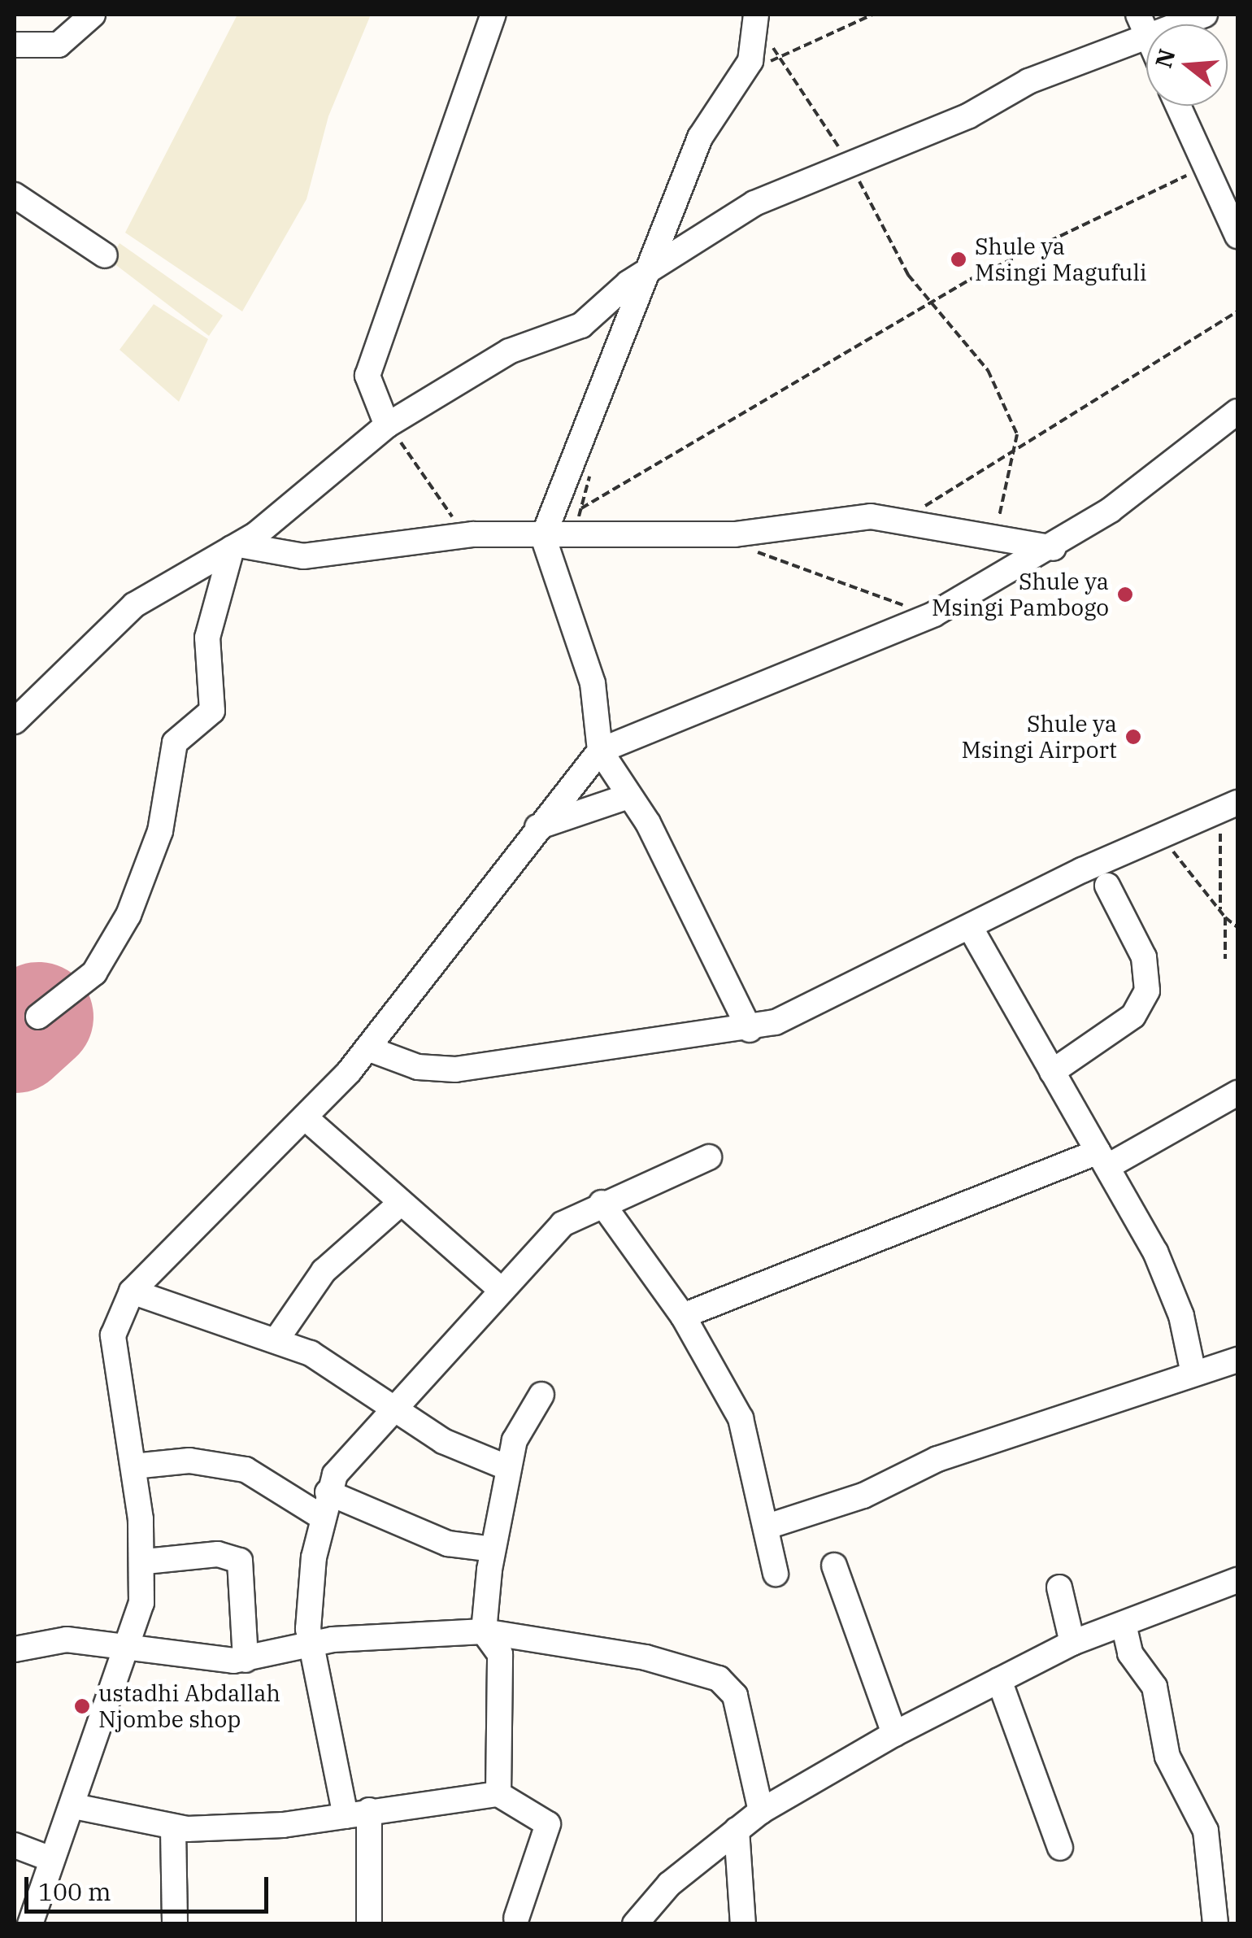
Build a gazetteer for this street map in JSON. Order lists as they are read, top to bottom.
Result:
{
  "places": [
    "Shule ya Msingi Magufuli",
    "Shule ya Msingi Pambogo",
    "Shule ya Msingi Airport",
    "ustadhi Abdallah Njombe shop"
  ],
  "scale_bar": "100 m",
  "north": "left"
}
